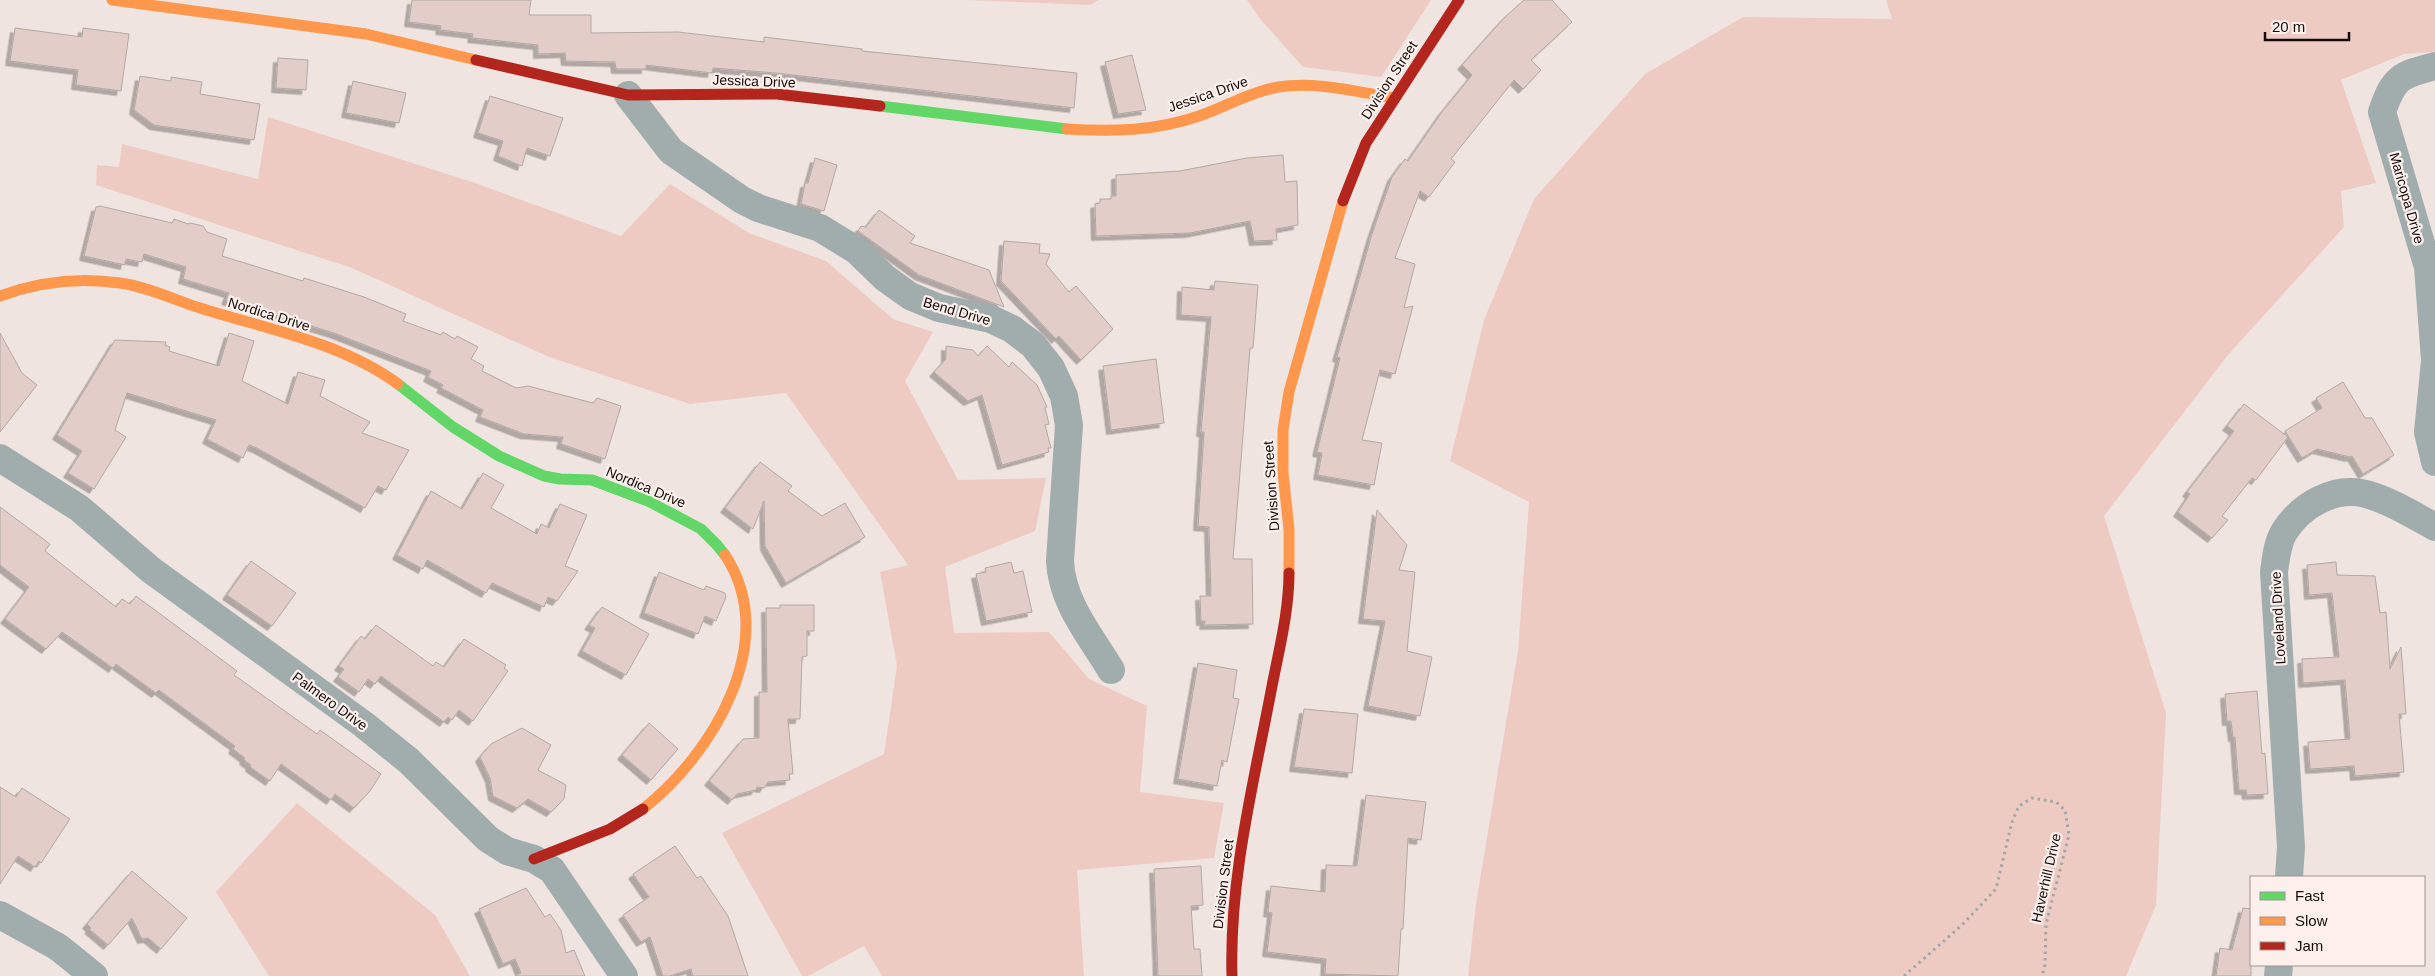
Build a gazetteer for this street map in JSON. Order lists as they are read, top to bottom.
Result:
{
  "streets": {
    "street": [
      "Division Street",
      "Jessica Drive",
      "Maricopa Drive",
      "Bend Drive",
      "Nordica Drive",
      "Loveland Drive",
      "Palmero Drive"
    ],
    "path": ["Haverhill Drive"]
  },
  "crossings": [
    ["Division Street", "Jessica Drive"],
    ["Jessica Drive", "Bend Drive"],
    ["Nordica Drive", "Palmero Drive"]
  ],
  "legend": ["Fast", "Slow", "Jam"],
  "scale_bar": "20 m"
}
